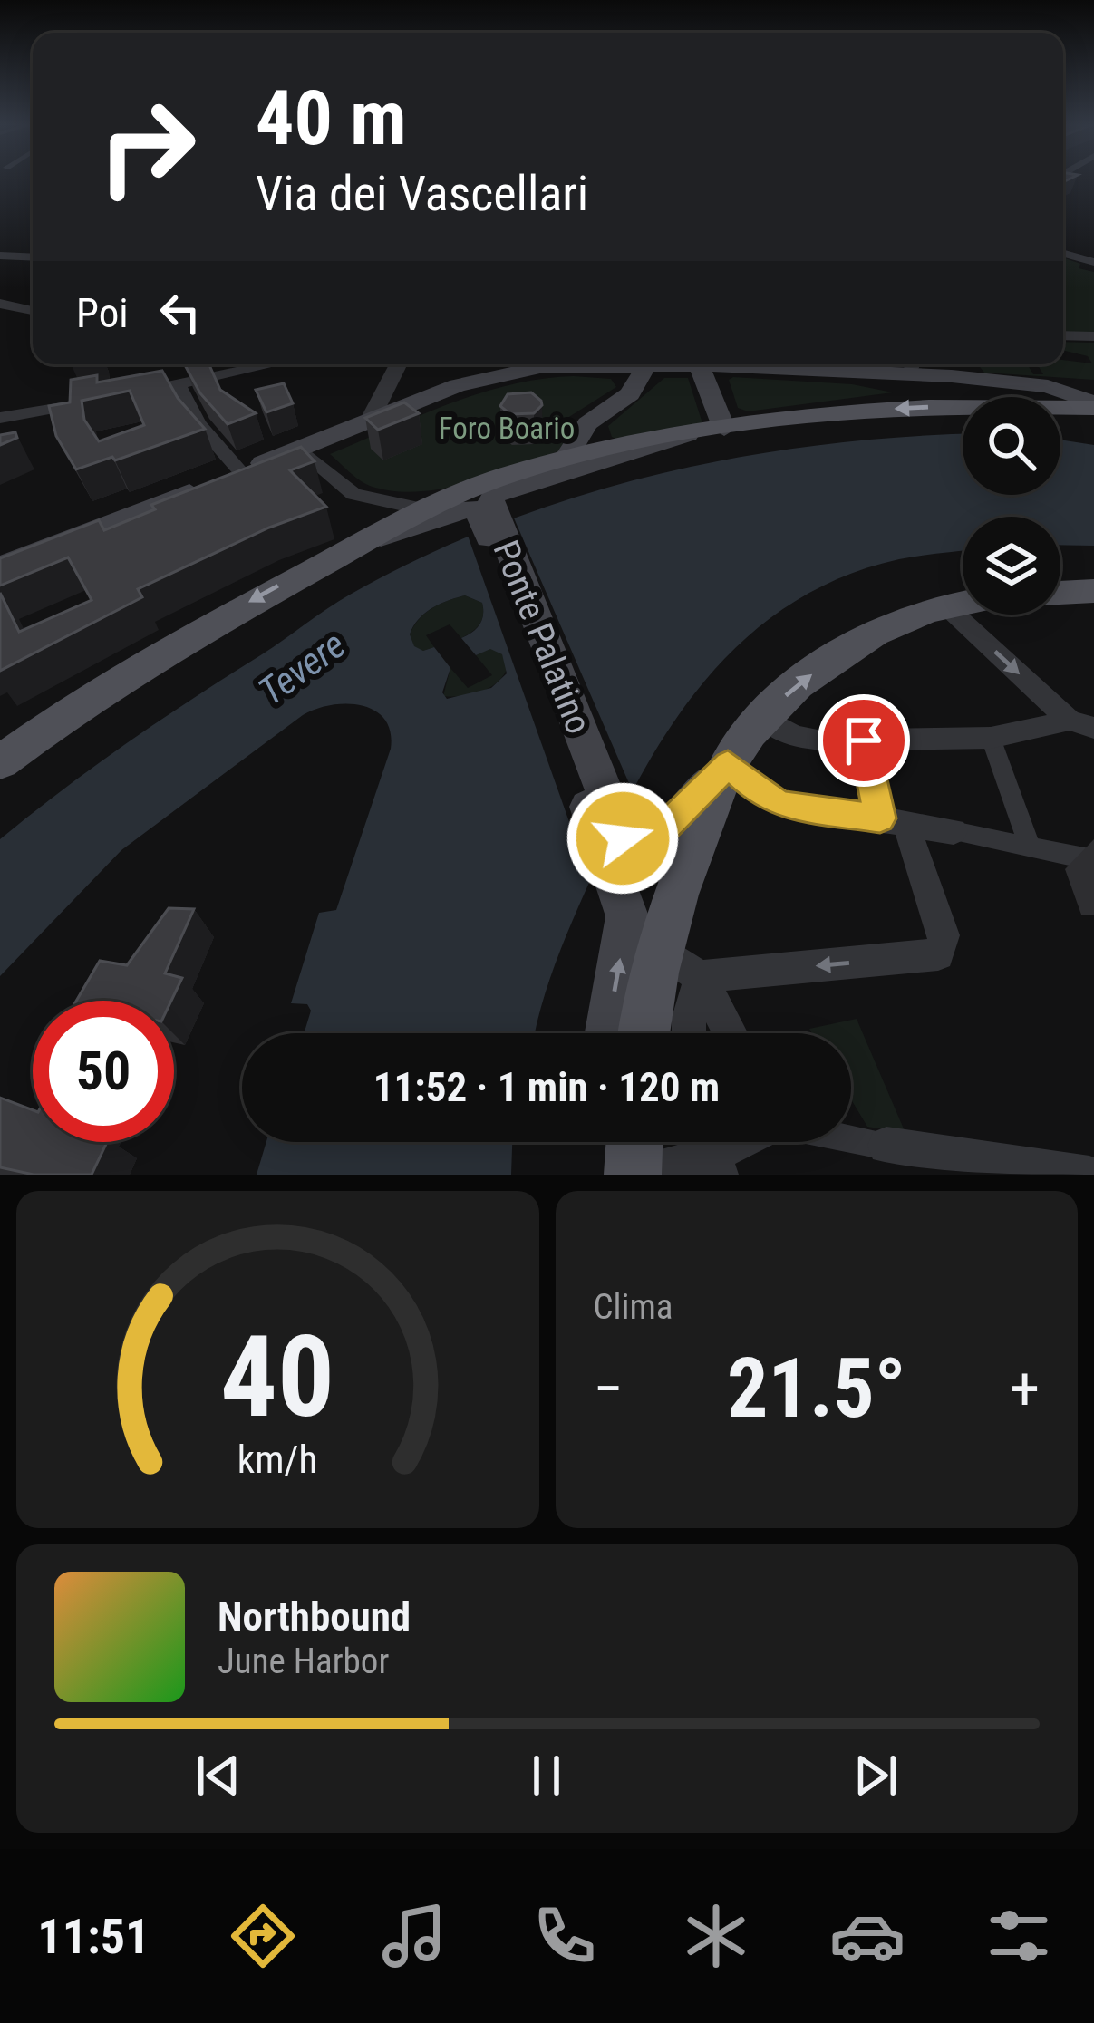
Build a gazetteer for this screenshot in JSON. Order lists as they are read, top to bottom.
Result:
{
  "streets": {
    "main road": ["Ponte Palatino"]
  },
  "one_way": ["Ponte Palatino"],
  "water": ["Tevere"],
  "parks": ["Foro Boario"],
  "page": {
    "turn": ["40 m", "Via dei Vascellari"],
    "then": "Poi",
    "limit": "50",
    "trip": "11:52 · 1 min · 120 m",
    "tile": "Clima",
    "heat": ["−", "21.5°", "+"],
    "song": ["Northbound", "June Harbor"],
    "tabs": "11:51",
    "gauge": ["40", "km/h"]
  }
}
